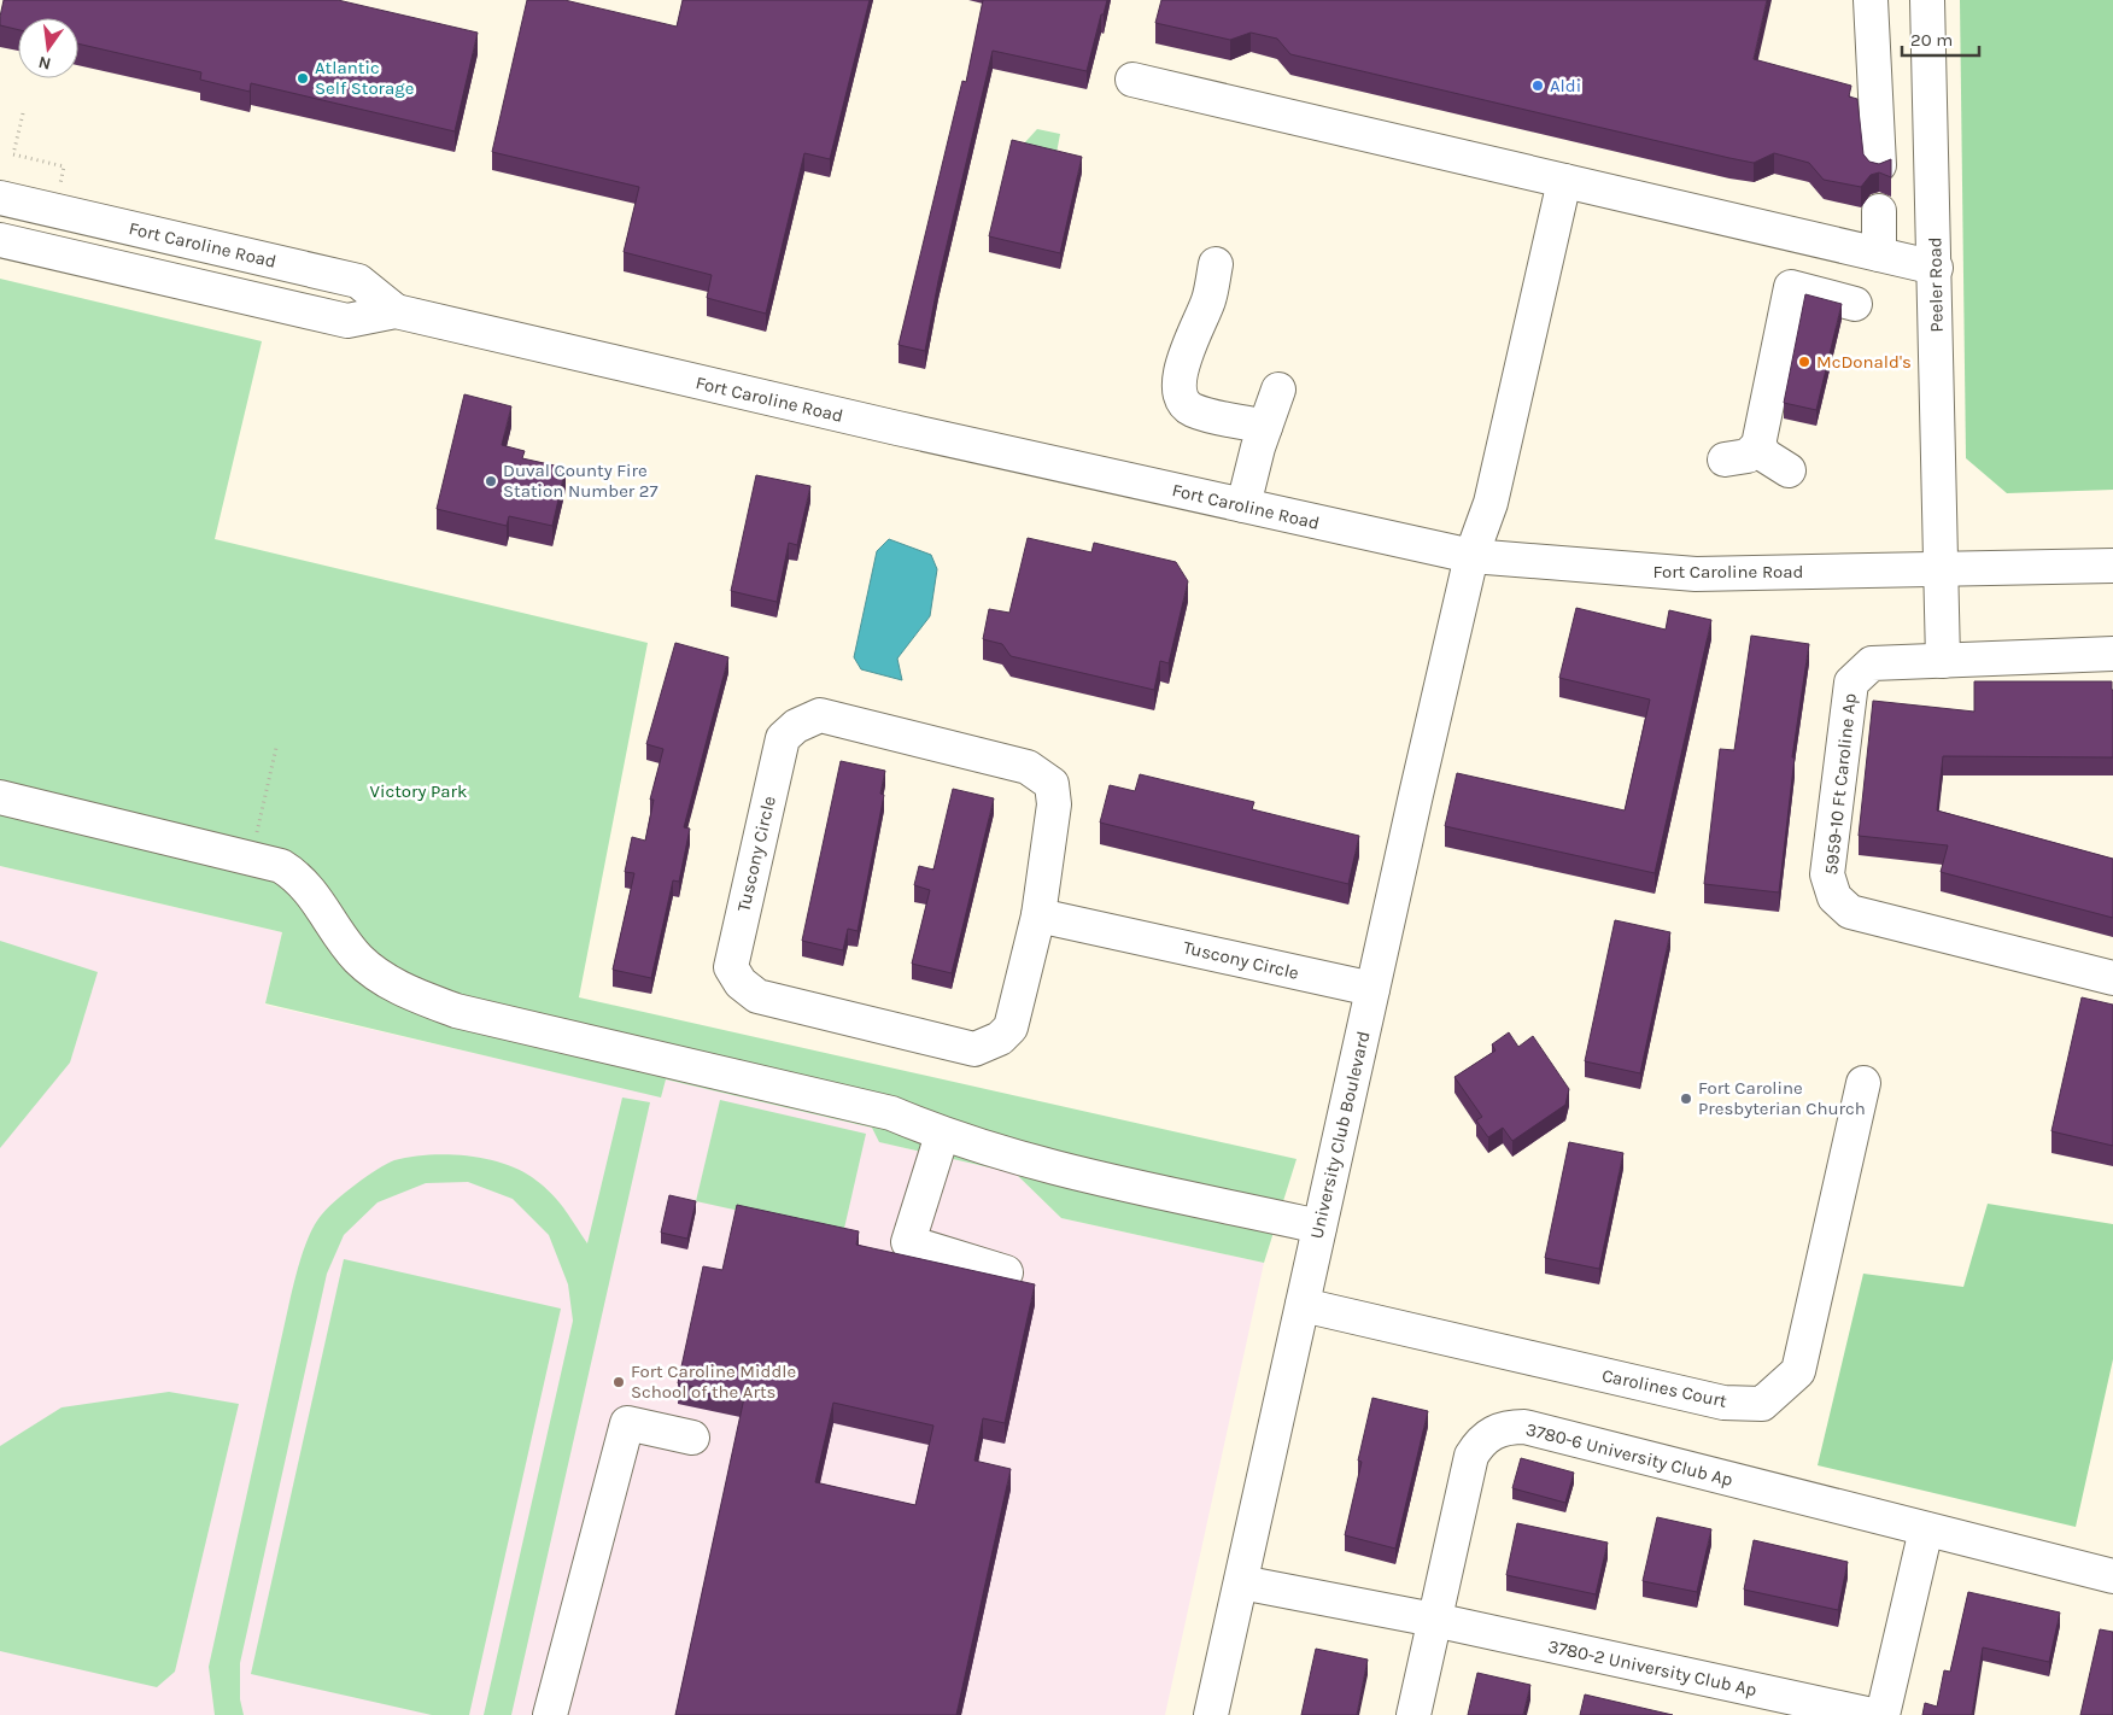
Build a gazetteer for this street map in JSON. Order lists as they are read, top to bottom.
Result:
{
  "streets": {
    "street": [
      "Fort Caroline Road",
      "Peeler Road",
      "5959-10 Ft Caroline Ap",
      "Tuscony Circle",
      "University Club Boulevard",
      "Carolines Court",
      "3780-6 University Club Ap",
      "3780-2 University Club Ap"
    ]
  },
  "crossings": [
    ["Fort Caroline Road", "Peeler Road"],
    ["Fort Caroline Road", "University Club Boulevard"],
    ["Peeler Road", "5959-10 Ft Caroline Ap"],
    ["Tuscony Circle", "University Club Boulevard"],
    ["University Club Boulevard", "Carolines Court"],
    ["University Club Boulevard", "3780-2 University Club Ap"],
    ["3780-6 University Club Ap", "3780-2 University Club Ap"]
  ],
  "parks": ["Victory Park"],
  "places": [
    "Atlantic Self Storage",
    "Aldi",
    "McDonald's",
    "Duval County Fire Station Number 27",
    "Fort Caroline Presbyterian Church",
    "Fort Caroline Middle School of the Arts"
  ],
  "scale_bar": "20 m",
  "north": "bottom"
}
